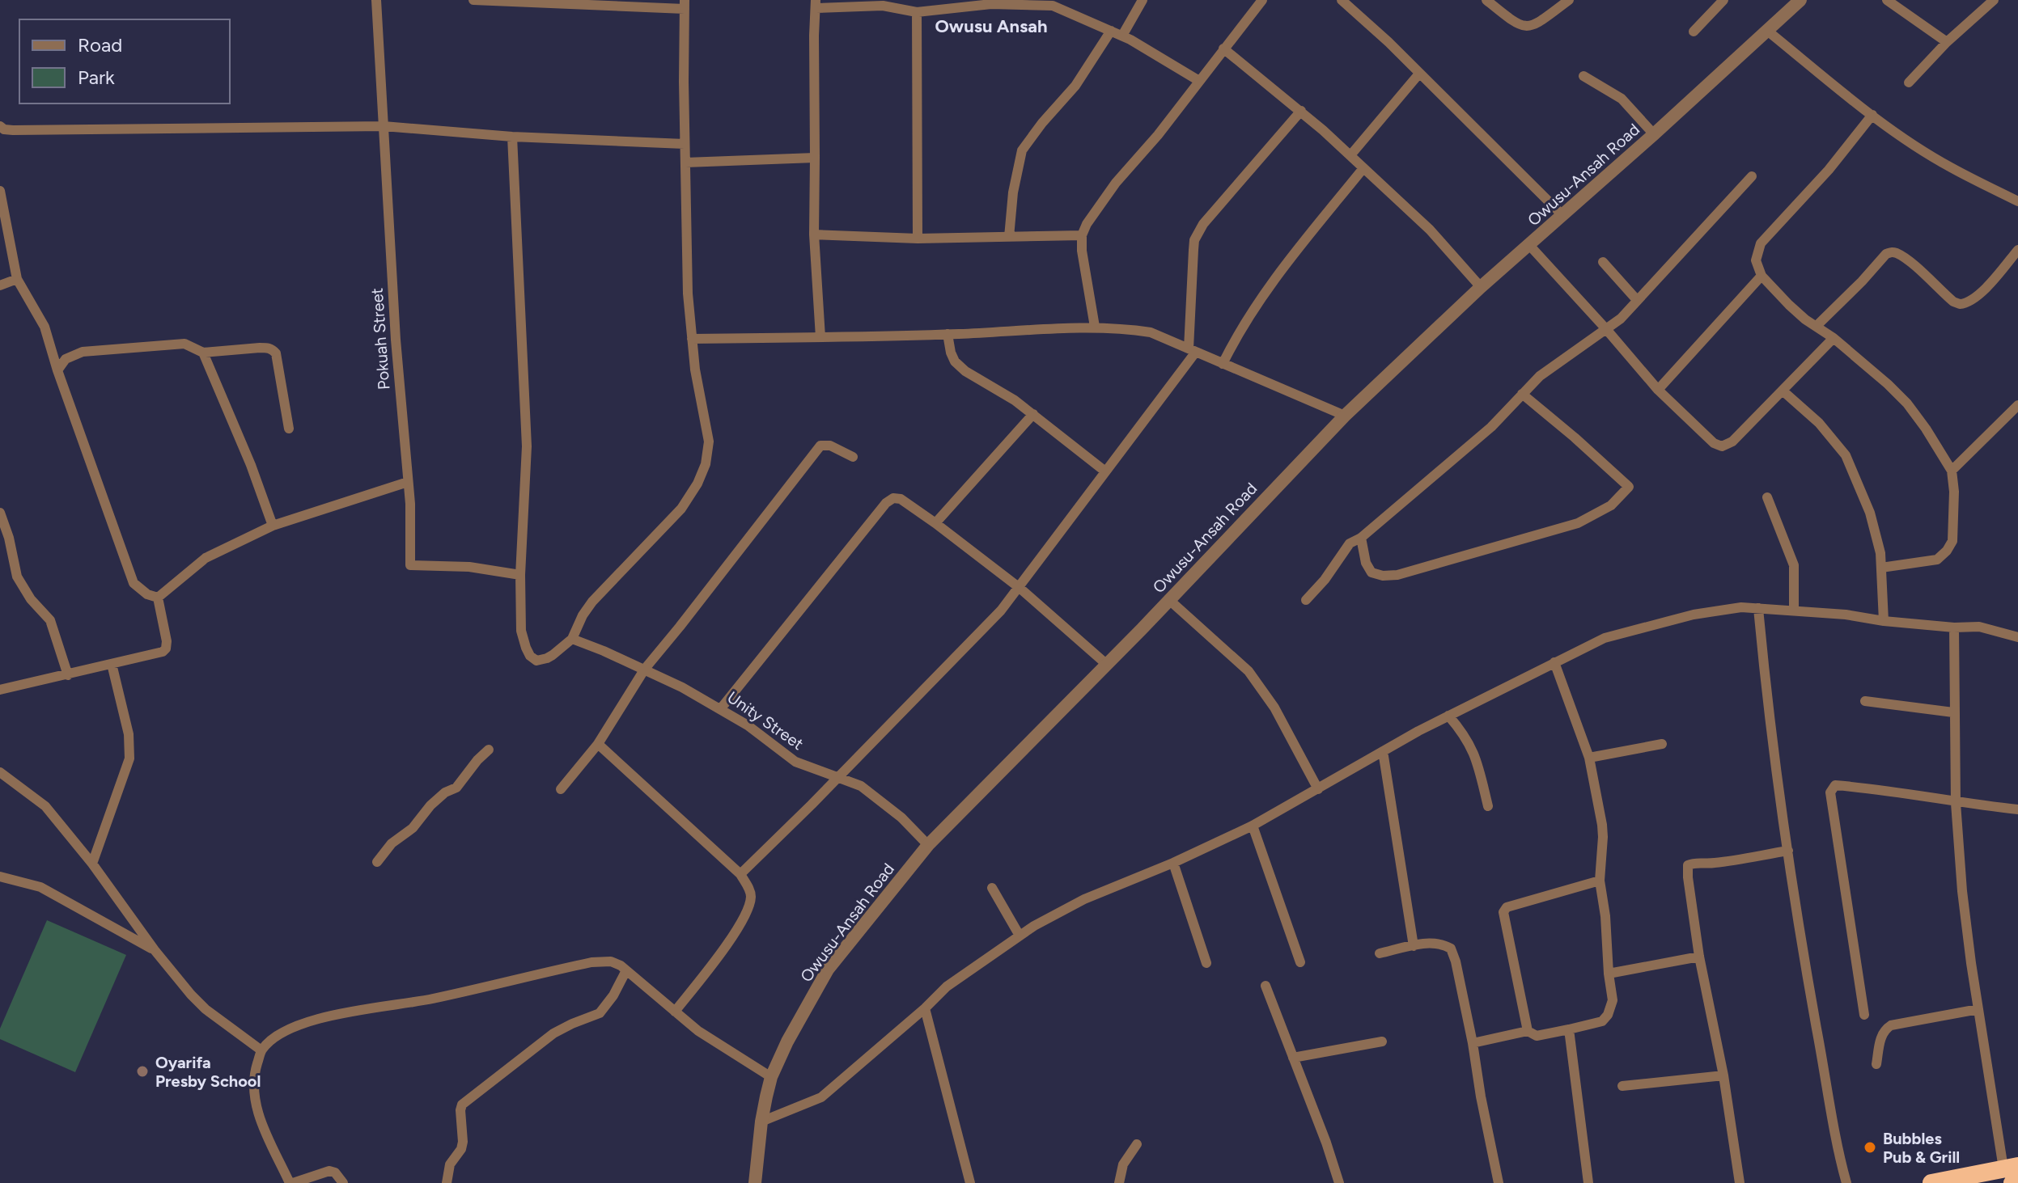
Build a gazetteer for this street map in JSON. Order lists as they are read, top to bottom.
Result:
{
  "streets": {
    "street": ["Owusu-Ansah Road", "Pokuah Street", "Unity Street"]
  },
  "crossings": [
    ["Owusu-Ansah Road", "Unity Street"]
  ],
  "districts": ["Owusu Ansah"],
  "places": ["Oyarifa Presby School", "Bubbles Pub & Grill"],
  "legend": ["Road", "Park"]
}
